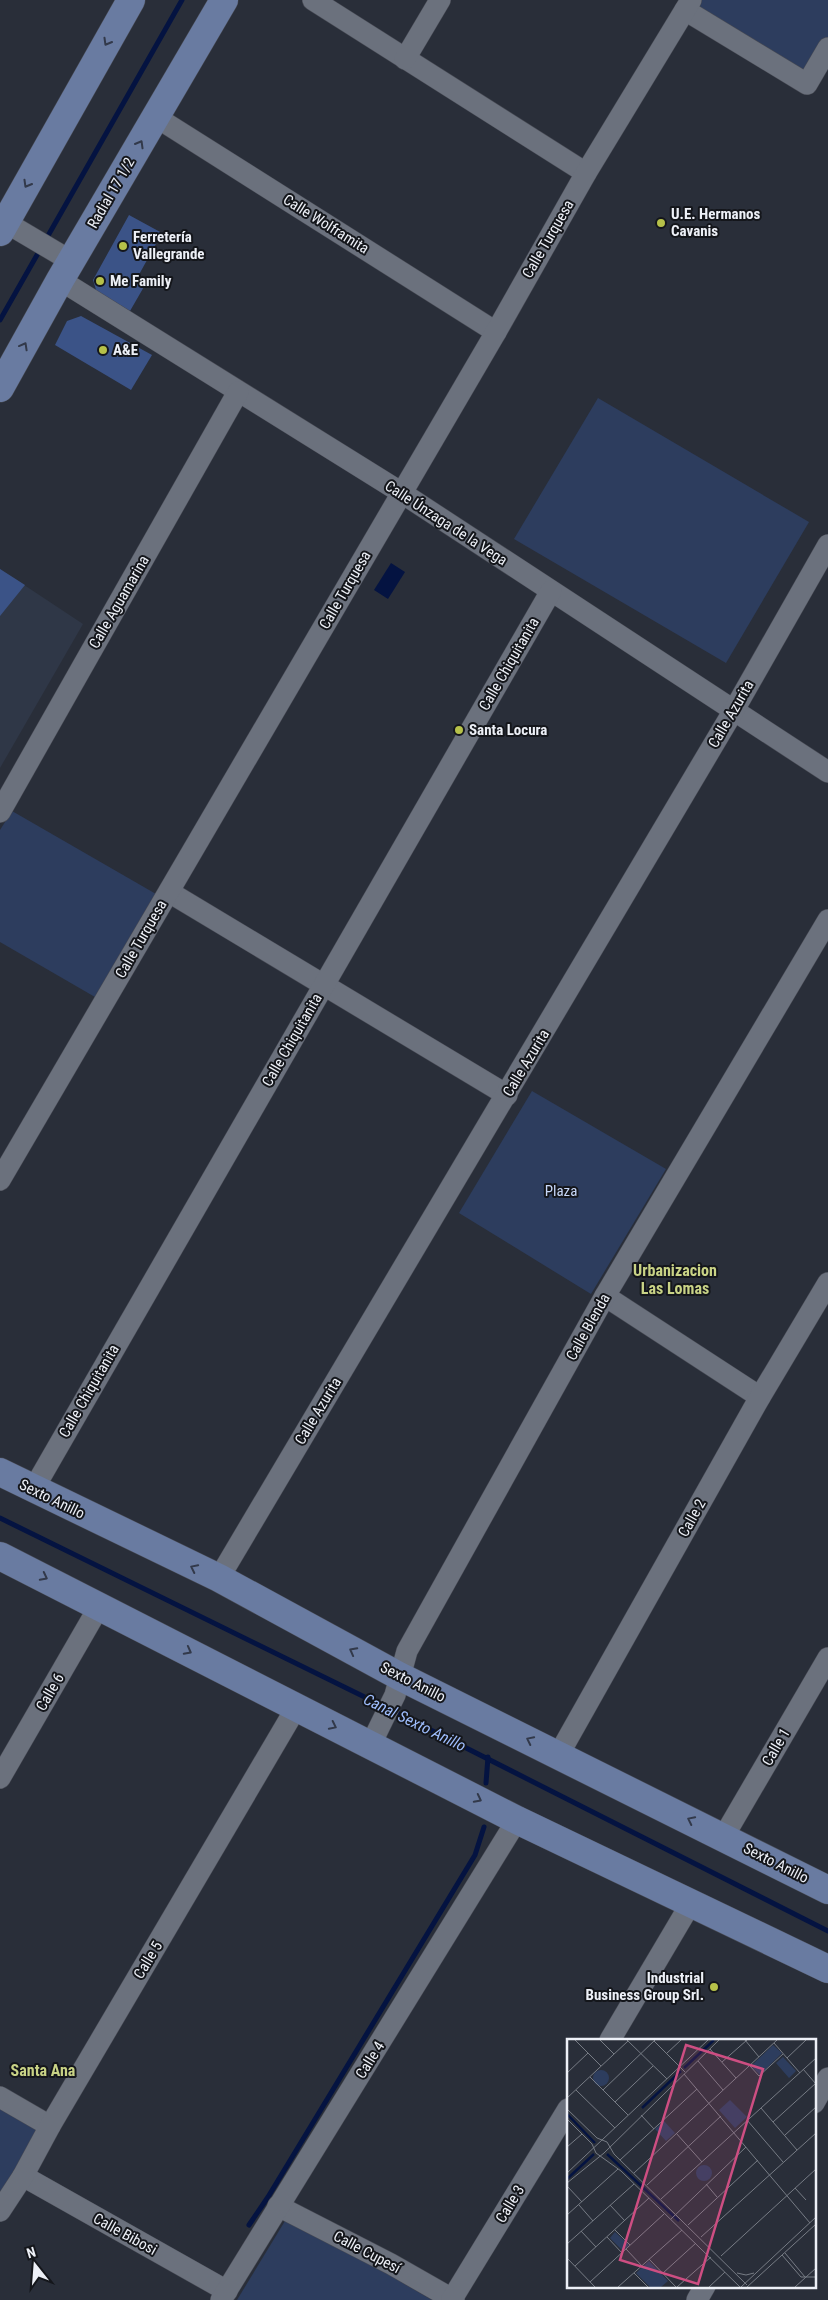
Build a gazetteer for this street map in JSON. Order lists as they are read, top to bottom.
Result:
{
  "streets": {
    "main road": ["Radial 17 1/2", "Sexto Anillo"],
    "street": [
      "Calle Wolframita",
      "Calle Turquesa",
      "Calle Únzaga de la Vega",
      "Calle Aguamarina",
      "Calle Chiquitanita",
      "Calle Azurita",
      "Calle Blenda",
      "Calle 2",
      "Calle 6",
      "Calle 1",
      "Calle 5",
      "Calle 4",
      "Calle 3",
      "Calle Bibosi",
      "Calle Cupesí"
    ]
  },
  "crossings": [
    ["Radial 17 1/2", "Calle Wolframita"],
    ["Radial 17 1/2", "Calle Únzaga de la Vega"],
    ["Calle Wolframita", "Calle Turquesa"],
    ["Calle Turquesa", "Calle Únzaga de la Vega"],
    ["Calle Únzaga de la Vega", "Calle Aguamarina"],
    ["Calle Únzaga de la Vega", "Calle Chiquitanita"],
    ["Calle Únzaga de la Vega", "Calle Azurita"],
    ["Calle Chiquitanita", "Sexto Anillo"],
    ["Calle Azurita", "Sexto Anillo"],
    ["Calle Blenda", "Sexto Anillo"],
    ["Sexto Anillo", "Calle 2"],
    ["Sexto Anillo", "Calle 1"],
    ["Calle 5", "Calle Bibosi"],
    ["Calle 4", "Calle Bibosi"],
    ["Calle 4", "Calle Cupesí"],
    ["Calle 3", "Calle Cupesí"]
  ],
  "districts": ["Urbanizacion Las Lomas", "Santa Ana"],
  "water": ["Canal Sexto Anillo"],
  "parks": ["Plaza"],
  "places": [
    "U.E. Hermanos Cavanis",
    "Ferretería Vallegrande",
    "Me Family",
    "A&E",
    "Santa Locura",
    "Industrial Business Group Srl."
  ],
  "north": "top"
}
